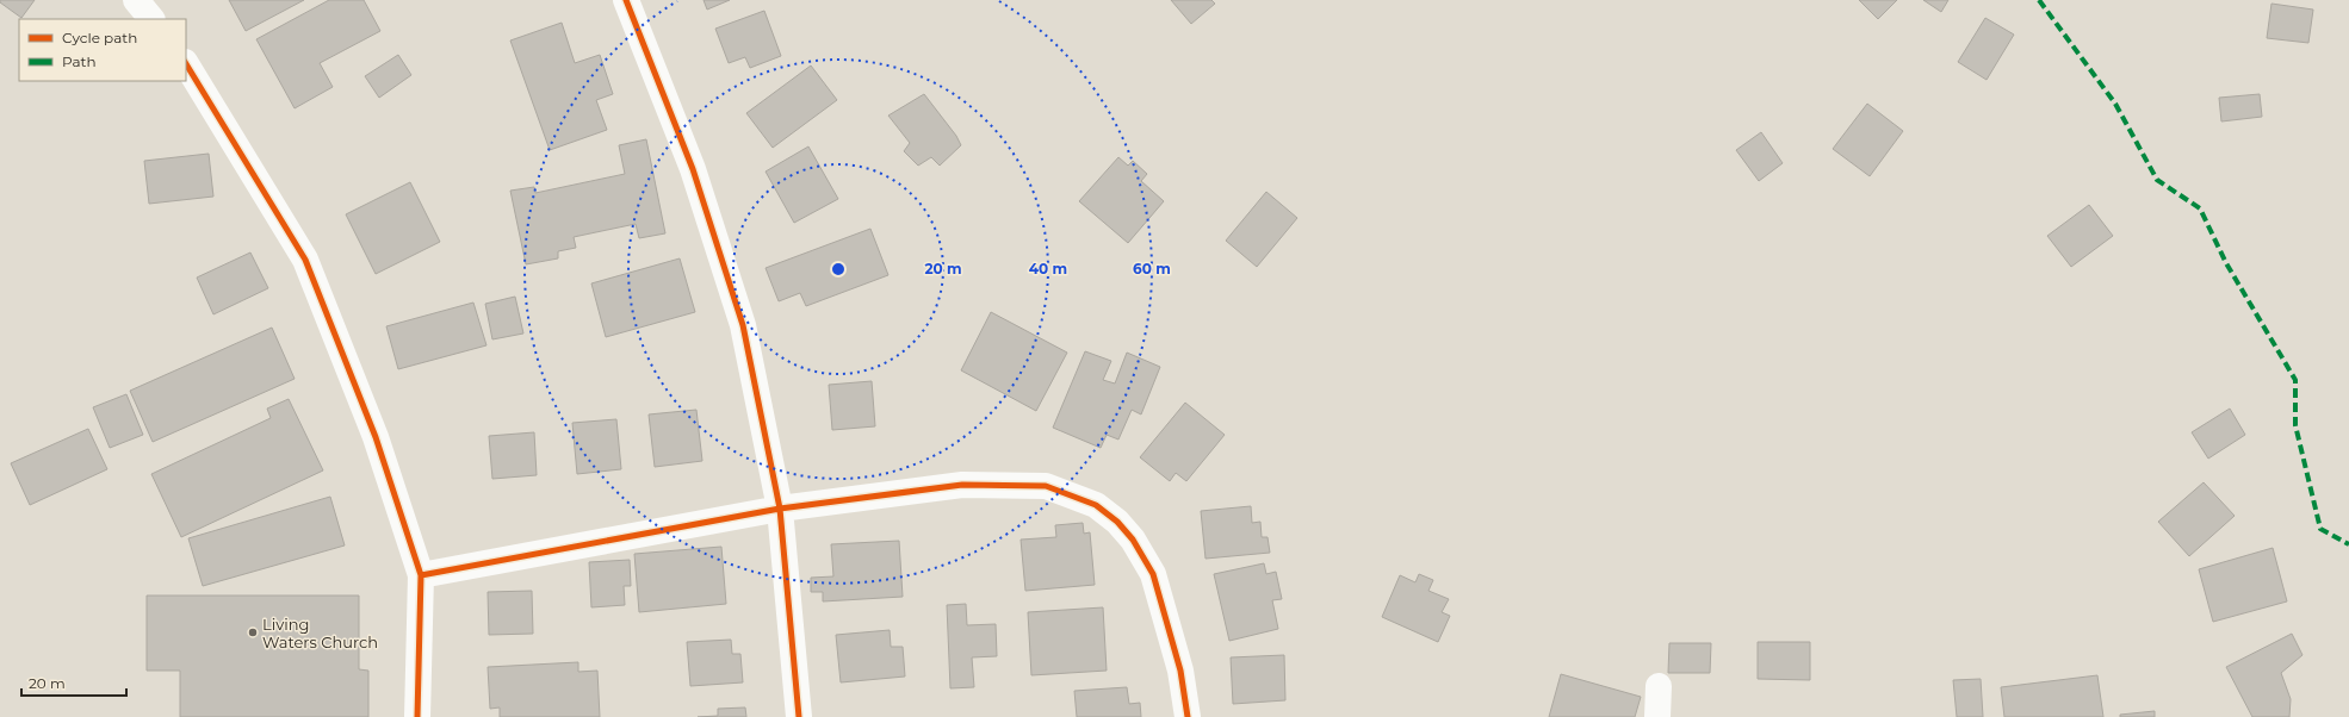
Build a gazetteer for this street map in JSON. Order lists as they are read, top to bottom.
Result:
{
  "places": ["Living Waters Church"],
  "legend": ["Cycle path", "Path"],
  "scale_bar": "20 m",
  "rings": ["20 m", "40 m", "60 m"]
}
